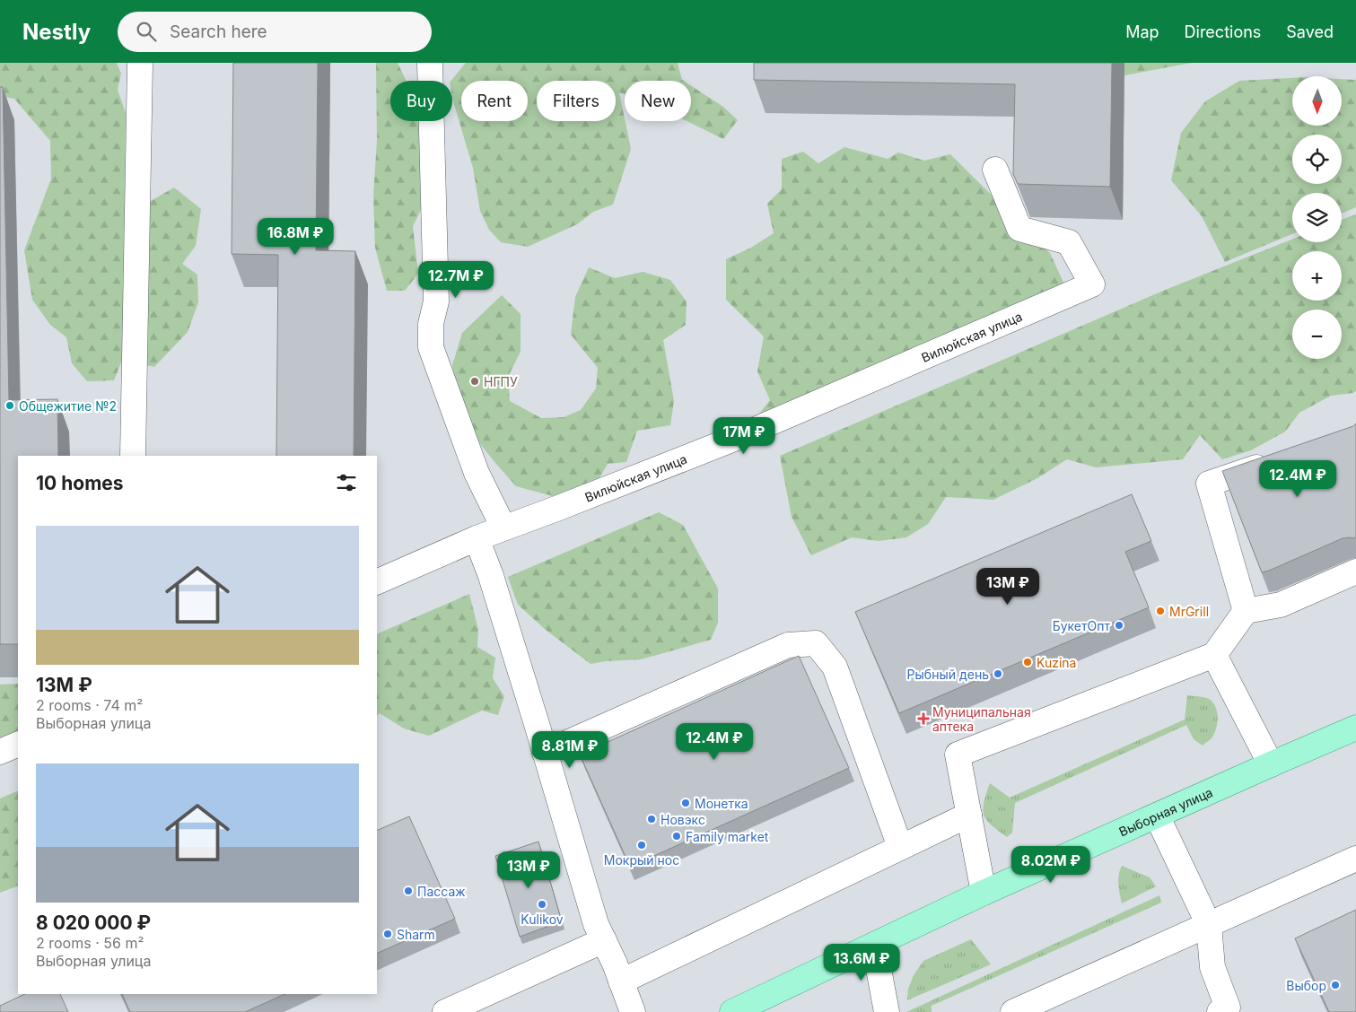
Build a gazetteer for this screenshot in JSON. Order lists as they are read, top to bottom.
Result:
{
  "streets": {
    "main road": ["Выборная улица"],
    "street": ["Вилюйская улица"]
  },
  "places": {
    "other": [
      "НГПУ",
      "Общежитие №2",
      "MrGrill",
      "БукетОпт",
      "Kuzina",
      "Рыбный день",
      "Монетка",
      "Новэкс",
      "Family market",
      "Мокрый нос",
      "Пассаж",
      "Kulikov",
      "Sharm",
      "Выбор"
    ],
    "health": ["Муниципальная аптека"]
  },
  "north": "bottom",
  "page": {
    "header": "Nestly",
    "search": "Search here",
    "nav": ["Map", "Directions", "Saved"],
    "map_buttons": ["+", "−"],
    "chip": [
      "Buy",
      "Rent",
      "Filters",
      "New"
    ],
    "price": [
      "16.8M ₽",
      "12.7M ₽",
      "17M ₽",
      "12.4M ₽",
      "13M ₽",
      "12.4M ₽",
      "8.81M ₽",
      "8.02M ₽",
      "13M ₽",
      "13.6M ₽"
    ],
    "heading": "10 homes",
    "list": [
      {
        "name": "13M ₽",
        "note": "2 rooms · 74 m² · Выборная улица"
      },
      {
        "name": "8 020 000 ₽",
        "note": "2 rooms · 56 m² · Выборная улица"
      }
    ]
  }
}
